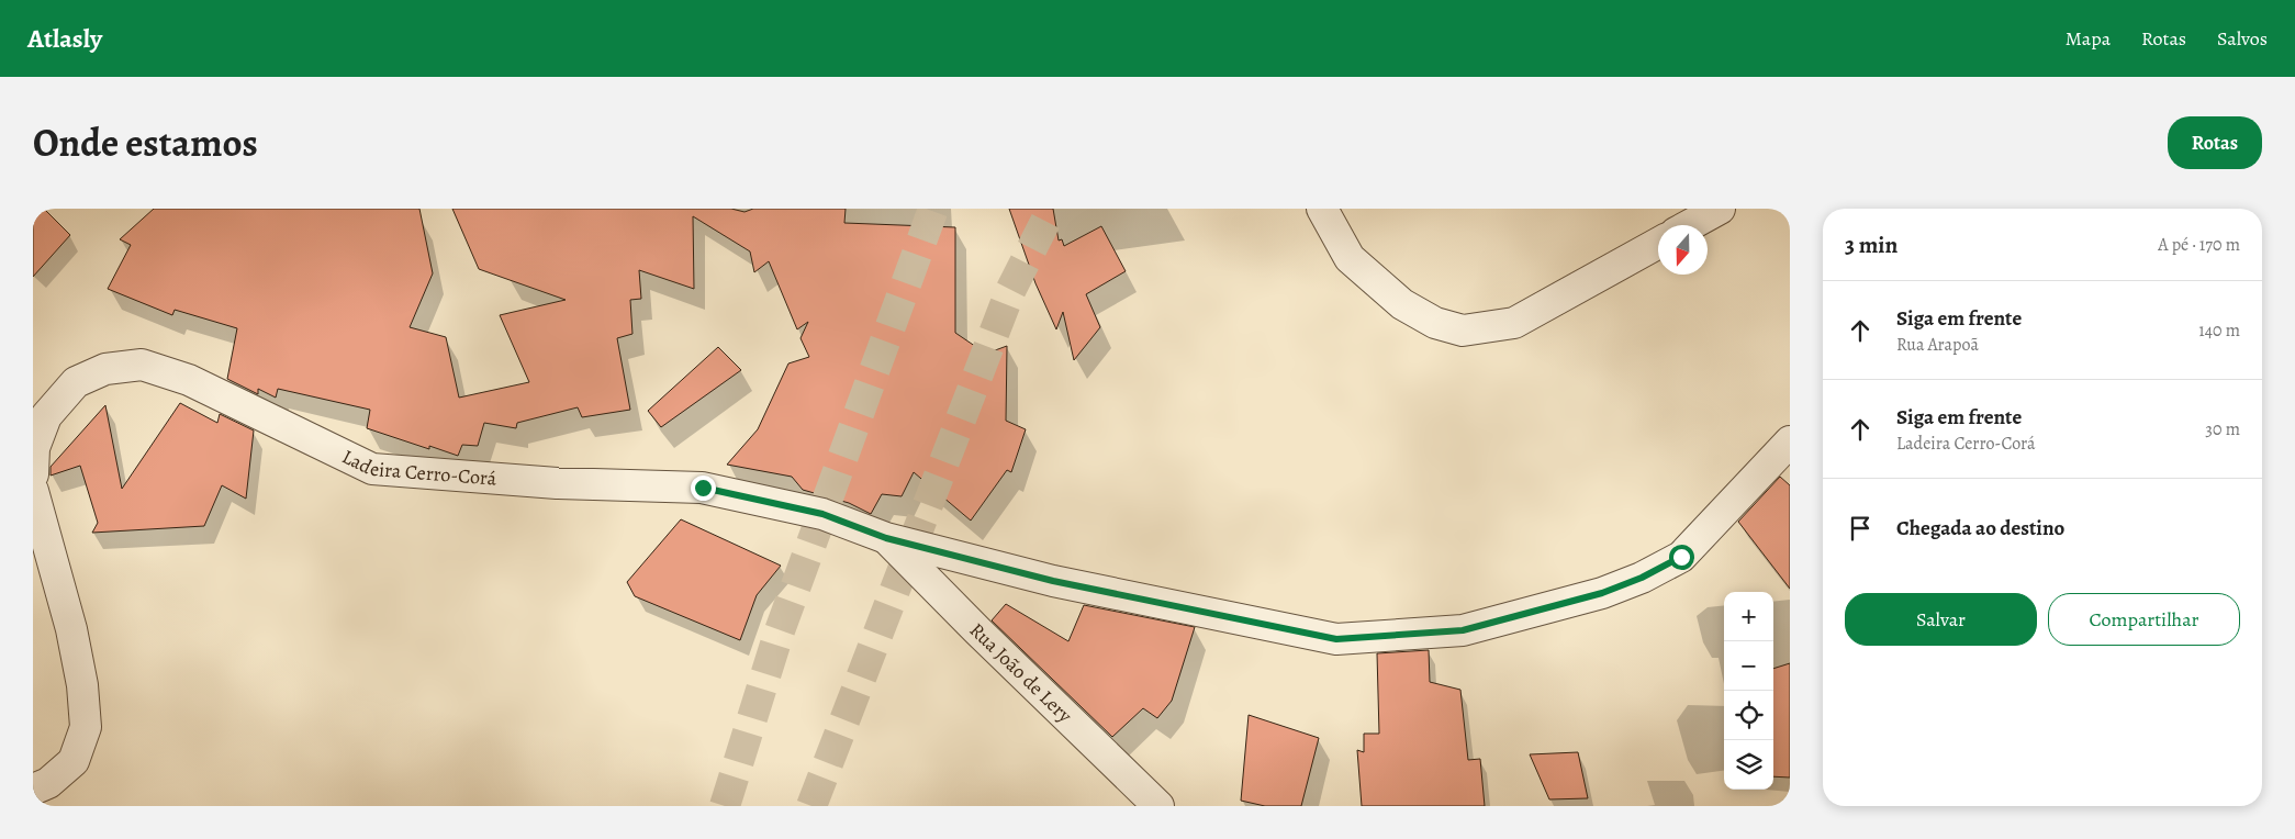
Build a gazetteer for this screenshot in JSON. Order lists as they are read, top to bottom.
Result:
{
  "streets": {
    "street": ["Ladeira Cerro-Corá", "Rua João de Lery"]
  },
  "crossings": [
    ["Ladeira Cerro-Corá", "Rua João de Lery"]
  ],
  "north": "bottom",
  "page": {
    "header": "Atlasly",
    "nav": ["Mapa", "Rotas", "Salvos"],
    "title": "Onde estamos",
    "buttons": [
      "Rotas",
      ["Salvar", "Compartilhar"]
    ],
    "heading": ["3 min", "A pé · 170 m"],
    "list": [
      ["Siga em frente", "Rua Arapoã", "140 m"],
      ["Siga em frente", "Ladeira Cerro-Corá", "30 m"],
      "Chegada ao destino"
    ],
    "map_buttons": ["+", "−"]
  }
}
